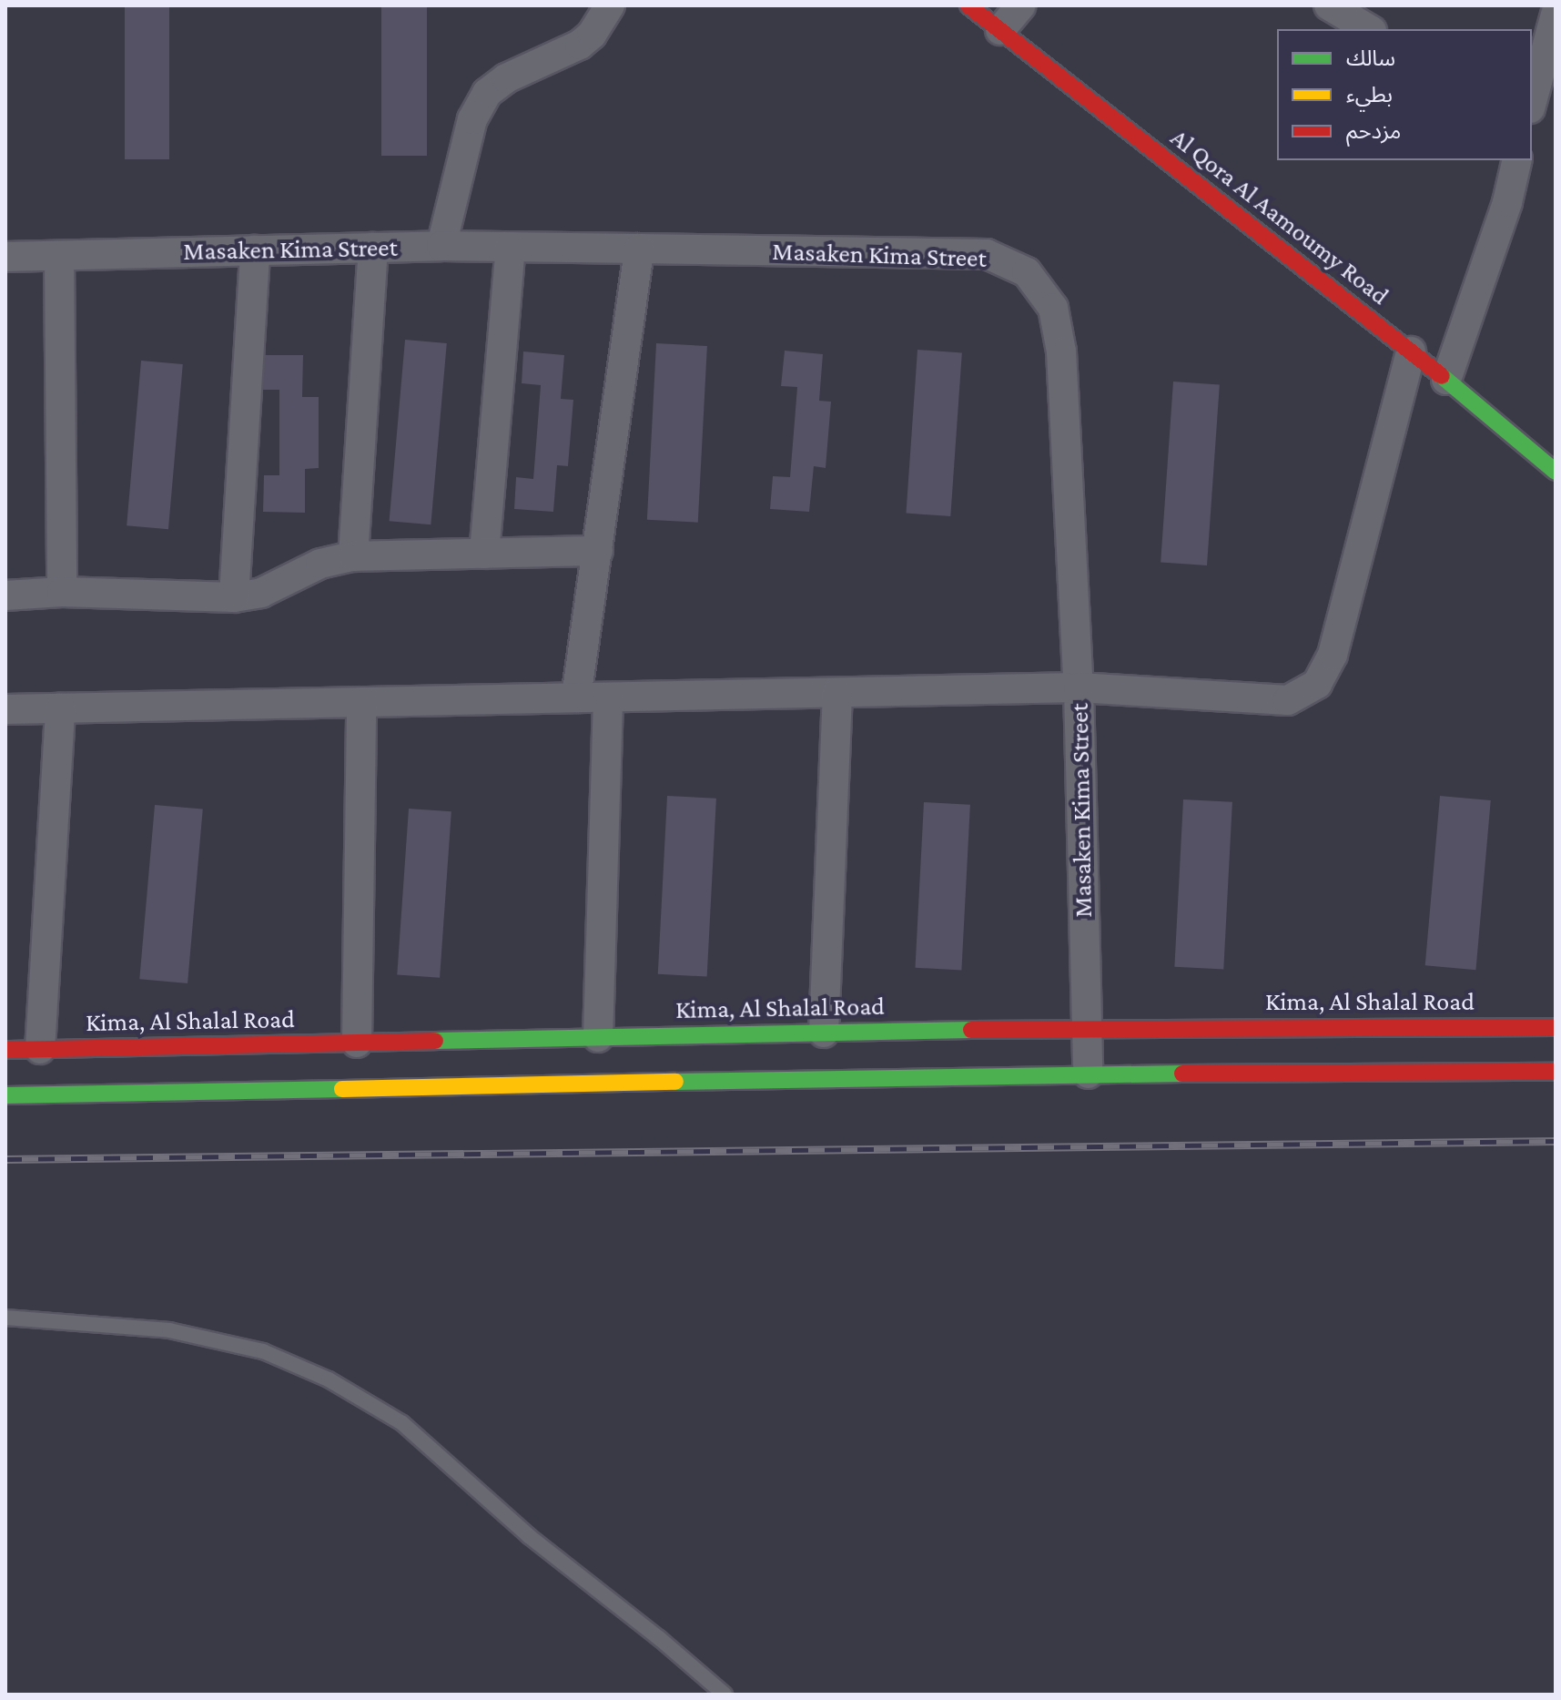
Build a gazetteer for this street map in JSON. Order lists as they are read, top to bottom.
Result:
{
  "streets": {
    "main road": ["Al Qora Al Aamoumy Road", "Kima, Al Shalal Road"],
    "street": ["Masaken Kima Street"]
  },
  "crossings": [
    ["Masaken Kima Street", "Kima, Al Shalal Road"]
  ],
  "legend": ["سالك", "بطيء", "مزدحم"]
}
